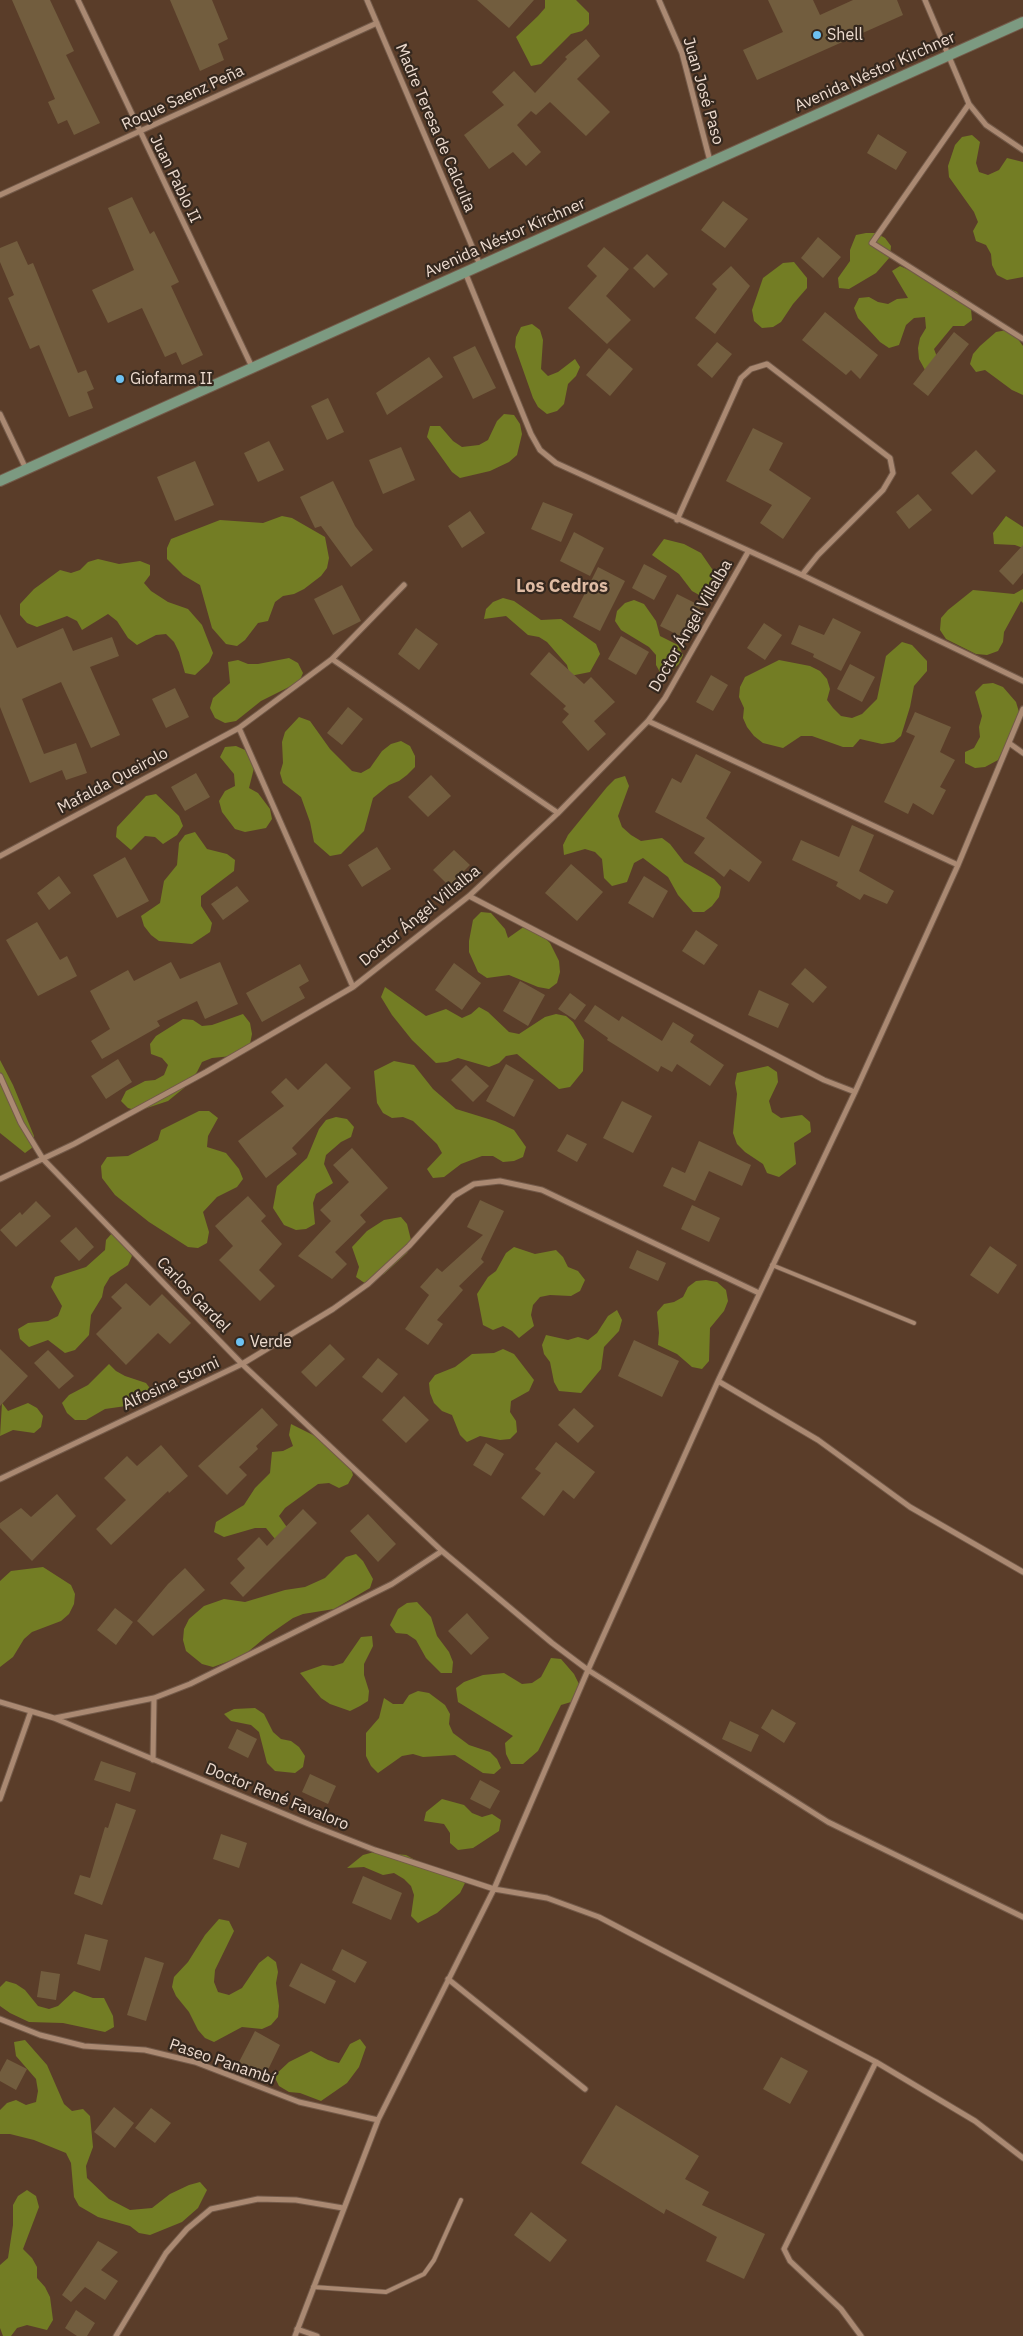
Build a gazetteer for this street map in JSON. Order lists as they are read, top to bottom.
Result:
{
  "streets": {
    "main road": ["Avenida Néstor Kirchner"],
    "street": [
      "Juan José Paso",
      "Roque Saenz Peña",
      "Madre Teresa de Calculta",
      "Juan Pablo II",
      "Doctor Ángel Villalba",
      "Mafalda Queirolo",
      "Carlos Gardel",
      "Alfosina Storni",
      "Doctor René Favaloro",
      "Paseo Panambí"
    ]
  },
  "crossings": [
    ["Avenida Néstor Kirchner", "Juan José Paso"],
    ["Avenida Néstor Kirchner", "Madre Teresa de Calculta"],
    ["Avenida Néstor Kirchner", "Juan Pablo II"],
    ["Roque Saenz Peña", "Madre Teresa de Calculta"],
    ["Roque Saenz Peña", "Juan Pablo II"],
    ["Doctor Ángel Villalba", "Carlos Gardel"],
    ["Carlos Gardel", "Alfosina Storni"],
    ["Carlos Gardel", "Doctor René Favaloro"]
  ],
  "districts": ["Los Cedros"],
  "places": ["Shell", "Giofarma II", "Verde"]
}
